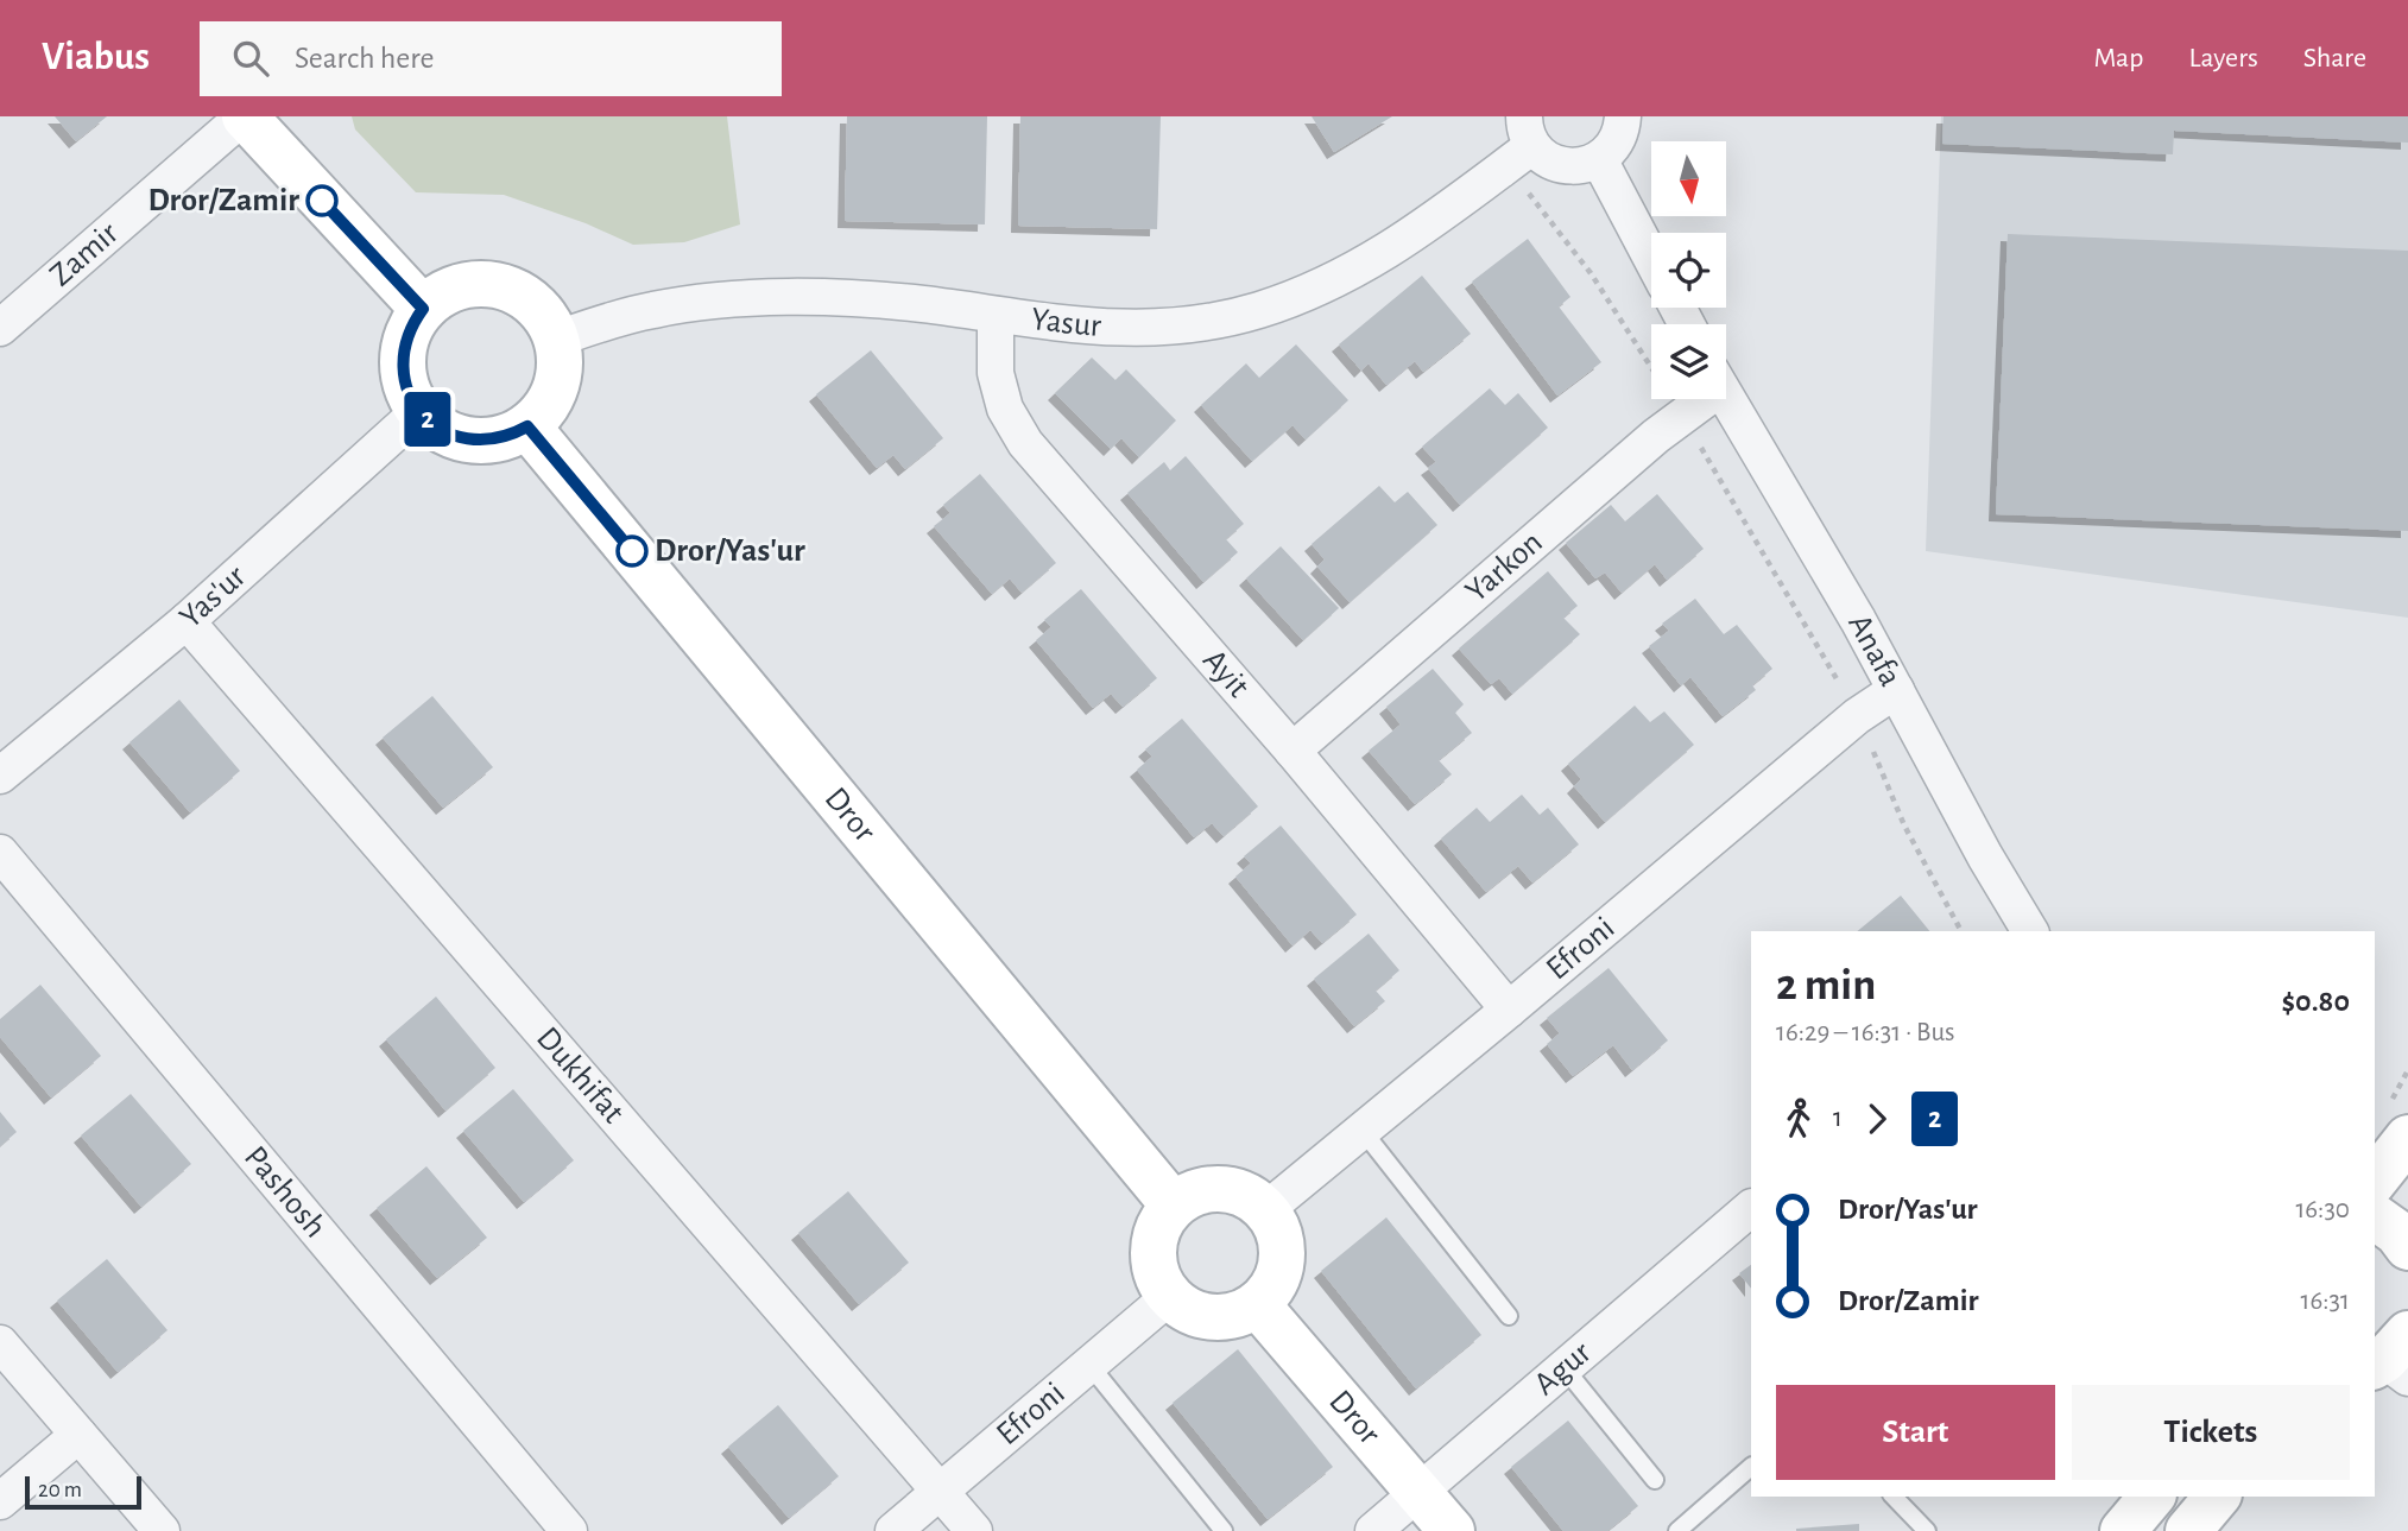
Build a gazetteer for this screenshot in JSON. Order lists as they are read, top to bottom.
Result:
{
  "streets": {
    "street": [
      "Zamir",
      "Yasur",
      "Yarkon",
      "Yas'ur",
      "Anafa",
      "Ayit",
      "Dror",
      "Efroni",
      "Dukhifat",
      "Pashosh",
      "Agur"
    ]
  },
  "crossings": [
    ["Yasur", "Yas'ur"],
    ["Yasur", "Ayit"],
    ["Yasur", "Dror"],
    ["Yarkon", "Ayit"],
    ["Yas'ur", "Dror"],
    ["Yas'ur", "Dukhifat"],
    ["Anafa", "Efroni"],
    ["Ayit", "Efroni"],
    ["Dror", "Efroni"],
    ["Dror", "Agur"],
    ["Efroni", "Dukhifat"]
  ],
  "places": ["Dror/Zamir", "Dror/Yas'ur"],
  "lines": ["bus line 2"],
  "scale_bar": "20 m",
  "north": "bottom",
  "page": {
    "header": "Viabus",
    "search": "Search here",
    "nav": ["Map", "Layers", "Share"],
    "on_map": "2",
    "heading": ["2 min", "16:29 – 16:31 · Bus", "$0.80"],
    "legs": ["1", "2"],
    "list": [
      {
        "name": "Dror/Yas'ur",
        "value": "16:30"
      },
      {
        "name": "Dror/Zamir",
        "value": "16:31"
      }
    ],
    "buttons": ["Start", "Tickets"],
    "scale": "20 m"
  }
}
